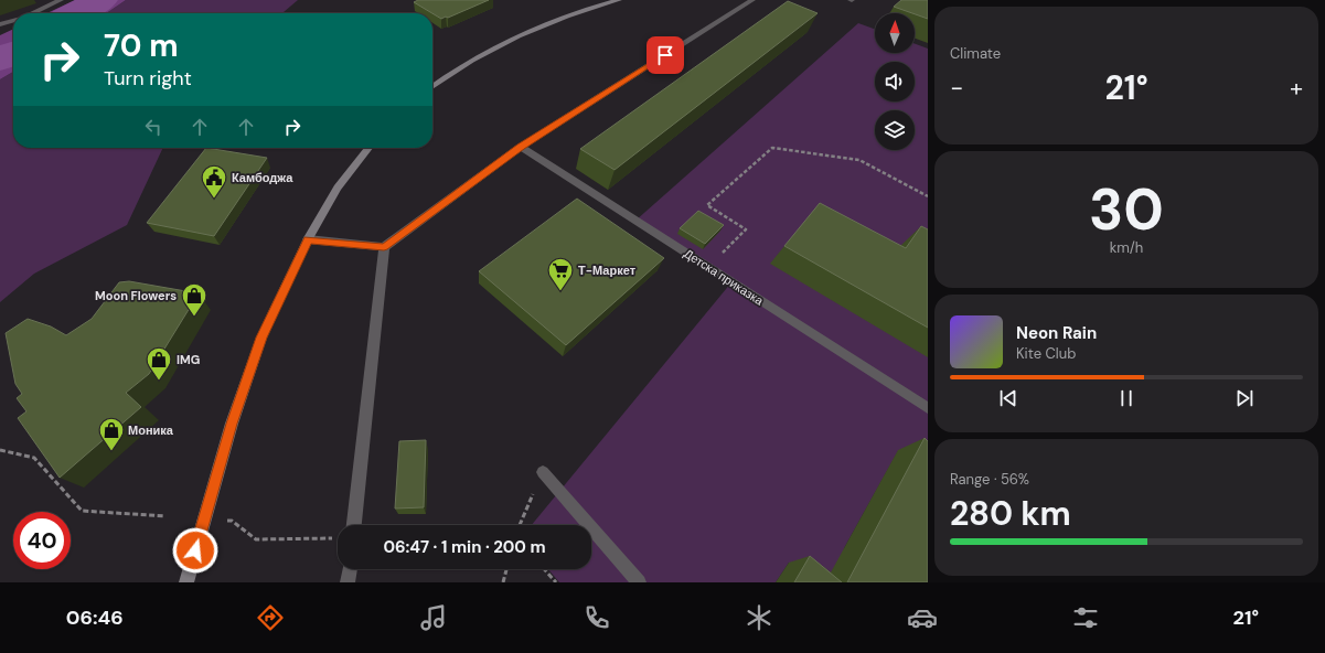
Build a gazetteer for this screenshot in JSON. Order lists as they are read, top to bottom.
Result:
{
  "streets": {
    "street": ["Детска приказка"]
  },
  "places": {
    "public building": ["Камбоджа"],
    "supermarket": ["Т-Маркет"],
    "shop": ["Moon Flowers", "IMG", "Моника"]
  },
  "north": "top",
  "page": {
    "tile": [
      "Climate",
      ["30", "km/h"],
      ["Range · 56%", "280 km"]
    ],
    "turn": ["70 m", "Turn right"],
    "heat": ["−", "21°", "+"],
    "song": ["Neon Rain", "Kite Club"],
    "limit": "40",
    "trip": "06:47 · 1 min · 200 m",
    "tabs": ["06:46", "21°"]
  }
}
